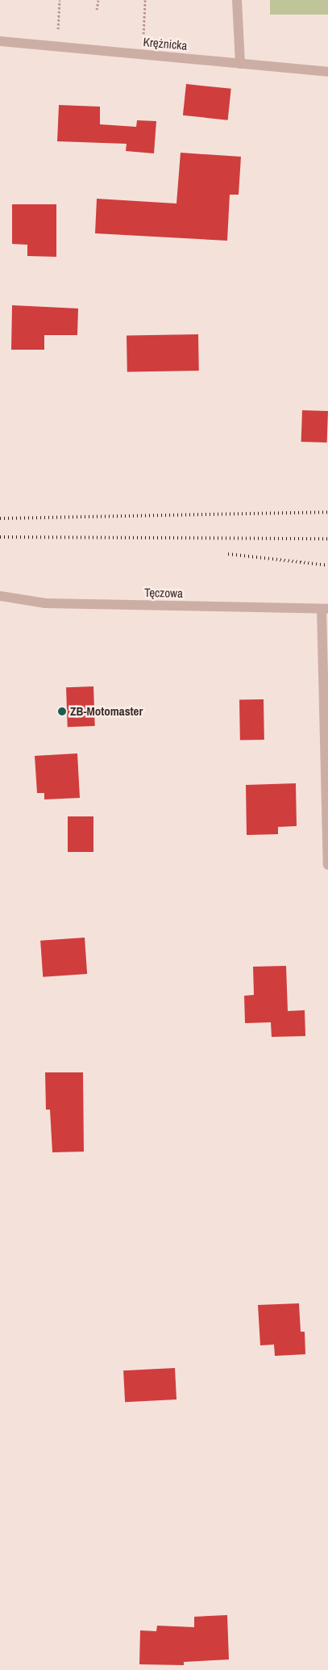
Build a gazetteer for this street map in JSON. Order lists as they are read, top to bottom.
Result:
{
  "streets": {
    "street": ["Krężnicka", "Tęczowa"]
  },
  "places": ["ZB-Motomaster"]
}
